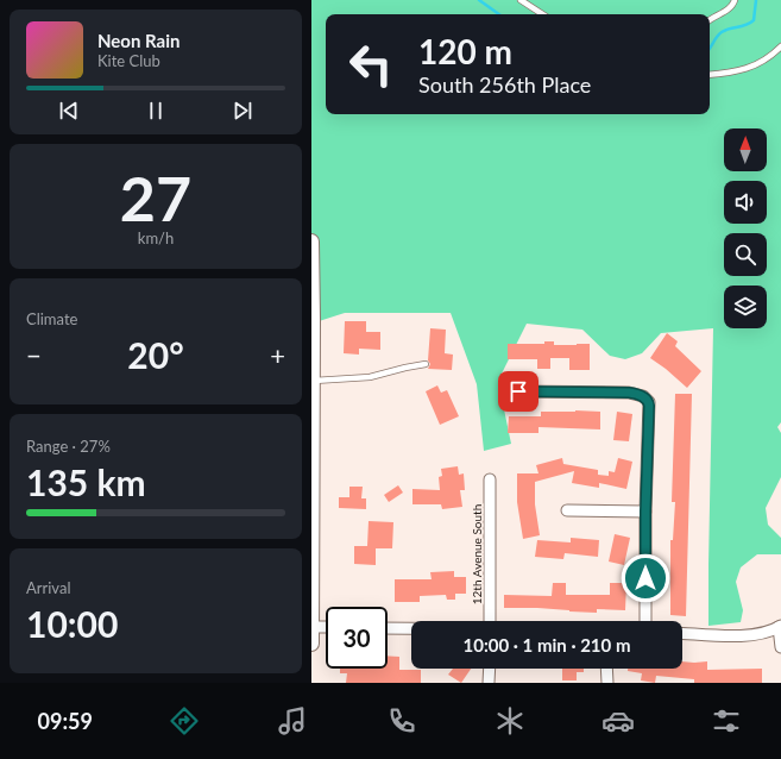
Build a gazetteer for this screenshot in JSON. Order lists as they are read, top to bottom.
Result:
{
  "streets": {
    "street": ["12th Avenue South"]
  },
  "north": "top",
  "page": {
    "turn": ["120 m", "South 256th Place"],
    "song": ["Neon Rain", "Kite Club"],
    "tile": [
      ["27", "km/h"],
      "Climate",
      ["Range · 27%", "135 km"],
      ["Arrival", "10:00"]
    ],
    "heat": ["−", "20°", "+"],
    "limit": "30",
    "trip": "10:00 · 1 min · 210 m",
    "tabs": "09:59"
  }
}
